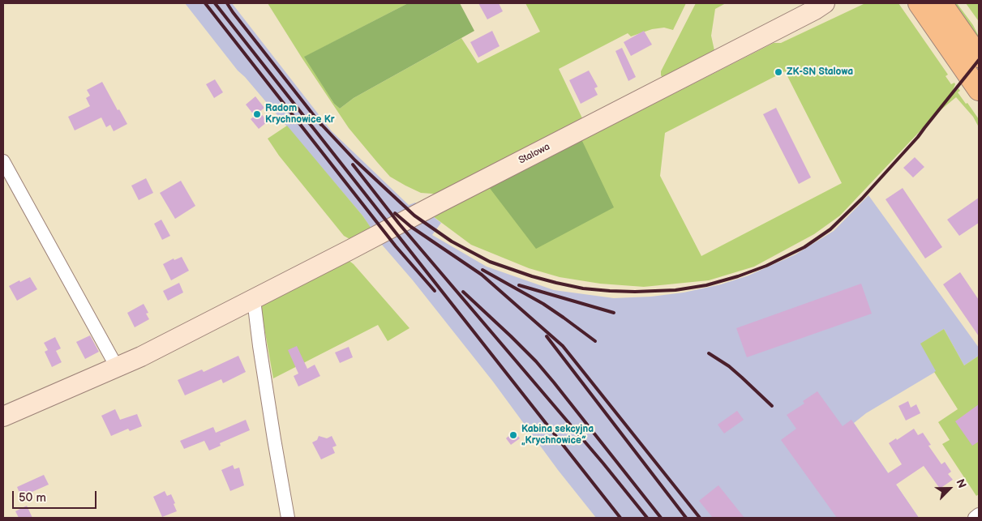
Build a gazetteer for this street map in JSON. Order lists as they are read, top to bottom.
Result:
{
  "streets": {
    "street": ["Stalowa"]
  },
  "places": ["ZK-SN Stalowa", "Radom Krychnowice Kr", "Kabina sekcyjna „Krychnowice”"],
  "scale_bar": "50 m",
  "north": "top right"
}
